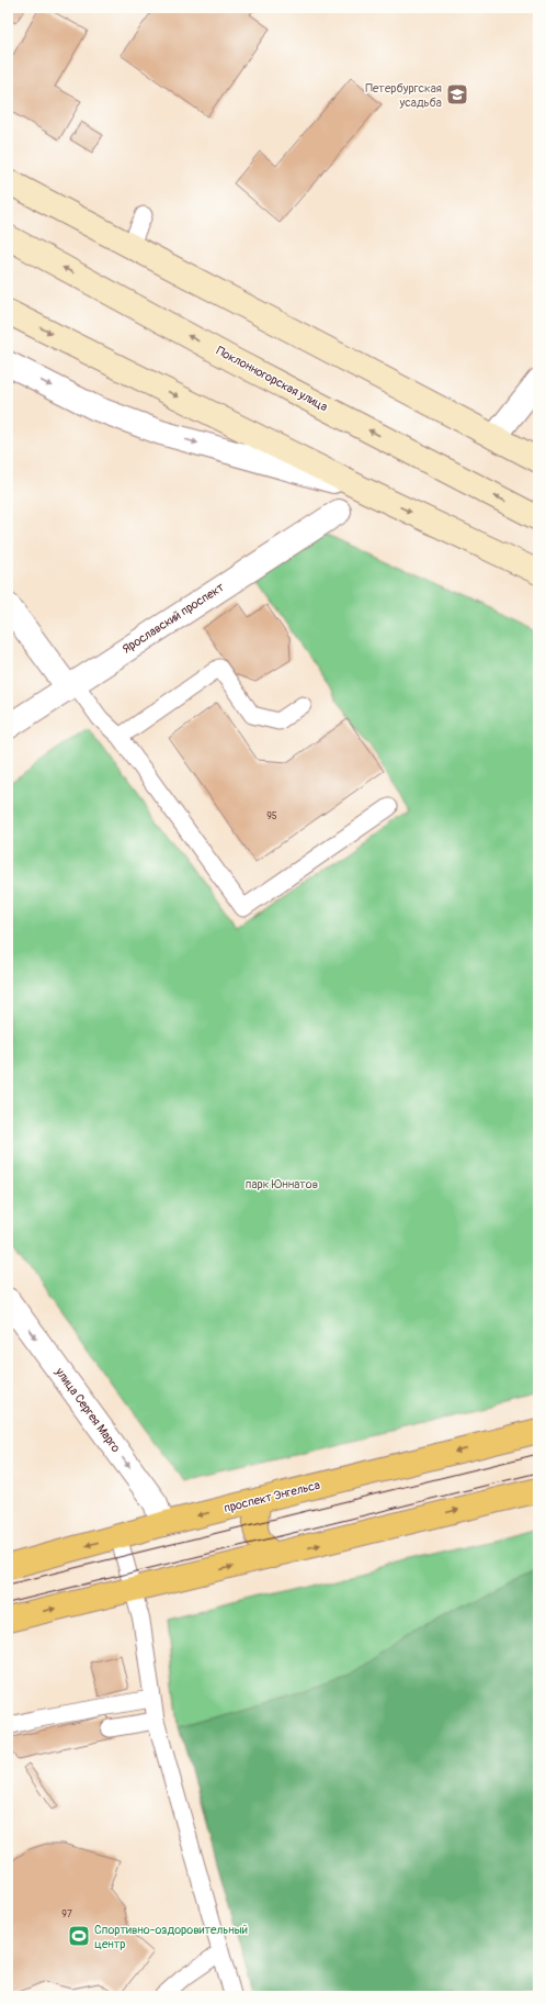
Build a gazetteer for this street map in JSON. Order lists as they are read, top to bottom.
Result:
{
  "streets": {
    "main road": ["Поклонногорская улица", "проспект Энгельса"],
    "street": ["Ярославский проспект", "улица Сергея Марго"]
  },
  "crossings": [
    ["улица Сергея Марго", "проспект Энгельса"]
  ],
  "one_way": ["улица Сергея Марго"],
  "parks": ["парк Юннатов"],
  "places": {
    "school or university": ["Петербургская усадьба"],
    "sports": ["Спортивно-оздоровительный центр"]
  },
  "house_numbers": ["95", "97"]
}
